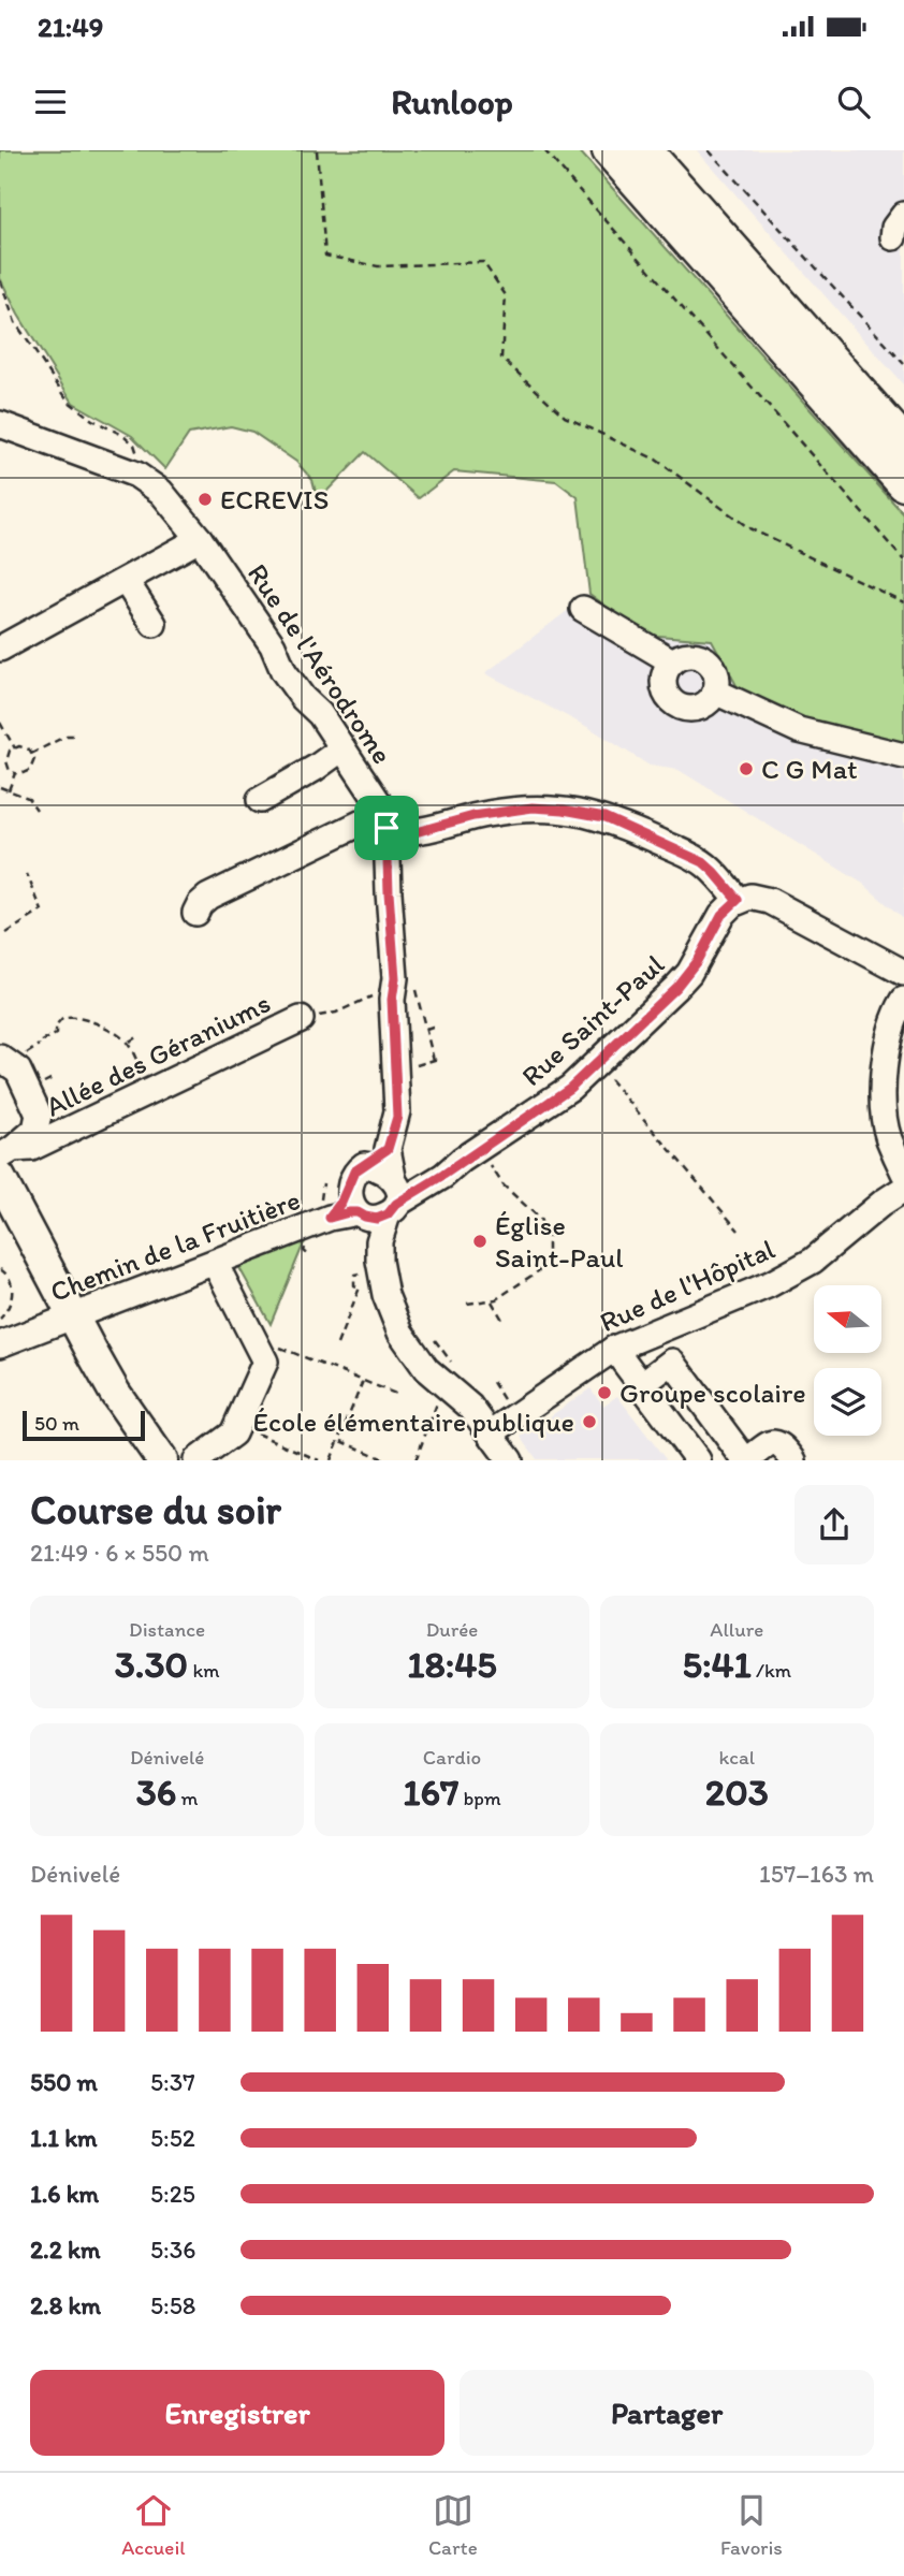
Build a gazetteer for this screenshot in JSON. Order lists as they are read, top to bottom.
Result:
{
  "streets": {
    "street": [
      "Rue de l'Aérodrome",
      "Rue Saint-Paul",
      "Allée des Géraniums",
      "Chemin de la Fruitière",
      "Rue de l'Hôpital"
    ]
  },
  "crossings": [
    ["Rue de l'Aérodrome", "Rue Saint-Paul"],
    ["Rue de l'Aérodrome", "Chemin de la Fruitière"],
    ["Rue de l'Aérodrome", "Rue de l'Hôpital"],
    ["Rue Saint-Paul", "Chemin de la Fruitière"]
  ],
  "places": [
    "ECREVIS",
    "C G Mat",
    "Église Saint-Paul",
    "Groupe scolaire",
    "École élémentaire publique"
  ],
  "scale_bar": "50 m",
  "north": "left",
  "page": {
    "status": "21:49",
    "header": "Runloop",
    "scale": "50 m",
    "heading": ["Course du soir", "21:49 · 6 × 550 m"],
    "stats": [
      ["Distance", "3.30 km"],
      ["Durée", "18:45"],
      ["Allure", "5:41 /km"],
      ["Dénivelé", "36 m"],
      ["Cardio", "167 bpm"],
      ["kcal", "203"]
    ],
    "chart": ["Dénivelé", "157–163 m"],
    "list": [
      {
        "name": "550 m",
        "note": "5:37"
      },
      {
        "name": "1.1 km",
        "note": "5:52"
      },
      {
        "name": "1.6 km",
        "note": "5:25"
      },
      {
        "name": "2.2 km",
        "note": "5:36"
      },
      {
        "name": "2.8 km",
        "note": "5:58"
      }
    ],
    "buttons": ["Enregistrer", "Partager"],
    "tabs": ["Accueil", "Carte", "Favoris"]
  }
}
